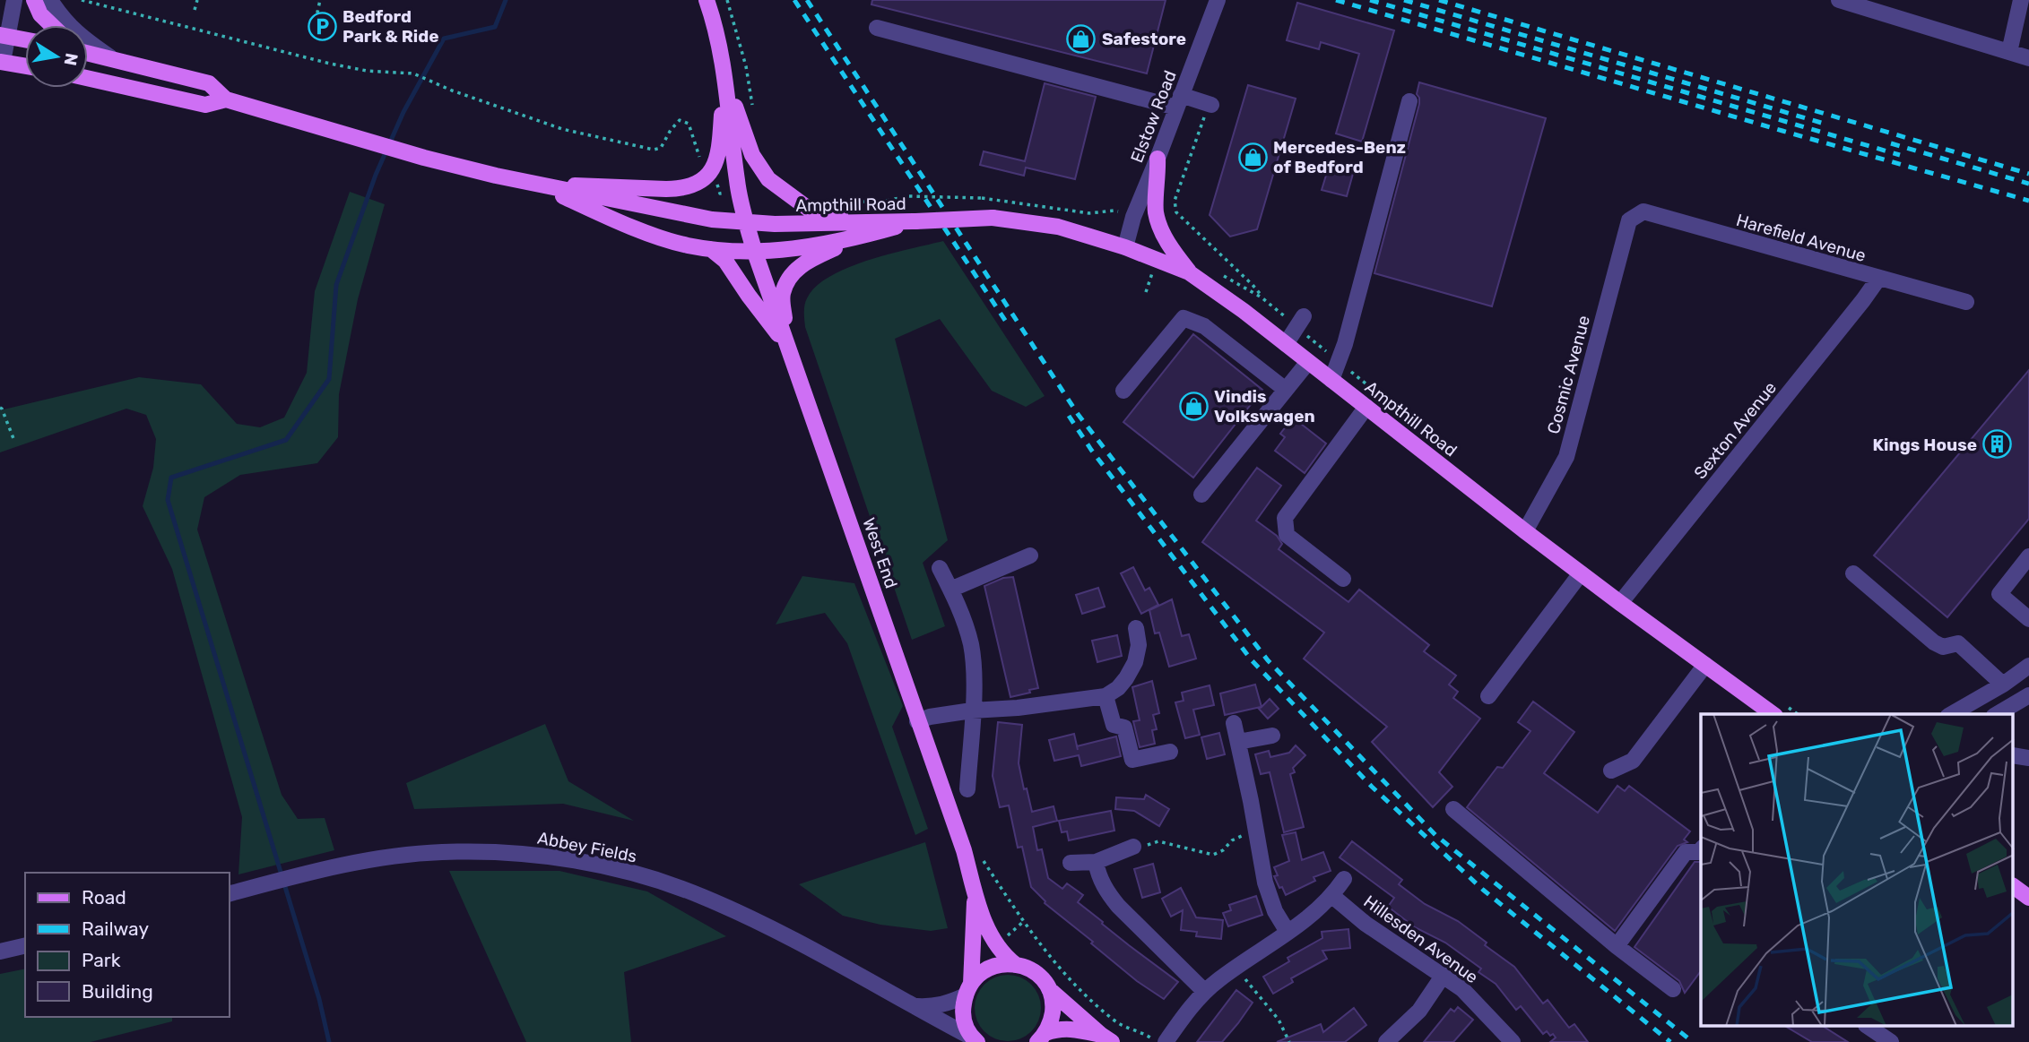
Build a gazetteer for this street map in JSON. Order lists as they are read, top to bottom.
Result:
{
  "streets": {
    "main road": ["Ampthill Road", "West End"],
    "street": [
      "Elstow Road",
      "Harefield Avenue",
      "Cosmic Avenue",
      "Sexton Avenue",
      "Abbey Fields",
      "Hillesden Avenue"
    ]
  },
  "crossings": [
    ["Elstow Road", "Ampthill Road"],
    ["Ampthill Road", "Cosmic Avenue"],
    ["Ampthill Road", "Sexton Avenue"],
    ["Ampthill Road", "West End"],
    ["Harefield Avenue", "Cosmic Avenue"],
    ["Harefield Avenue", "Sexton Avenue"],
    ["West End", "Abbey Fields"]
  ],
  "places": {
    "parking": ["Bedford Park & Ride"],
    "shop": ["Safestore", "Mercedes-Benz of Bedford", "Vindis Volkswagen"],
    "building": ["Kings House"]
  },
  "legend": [
    "Road",
    "Railway",
    "Park",
    "Building"
  ],
  "north": "right"
}
